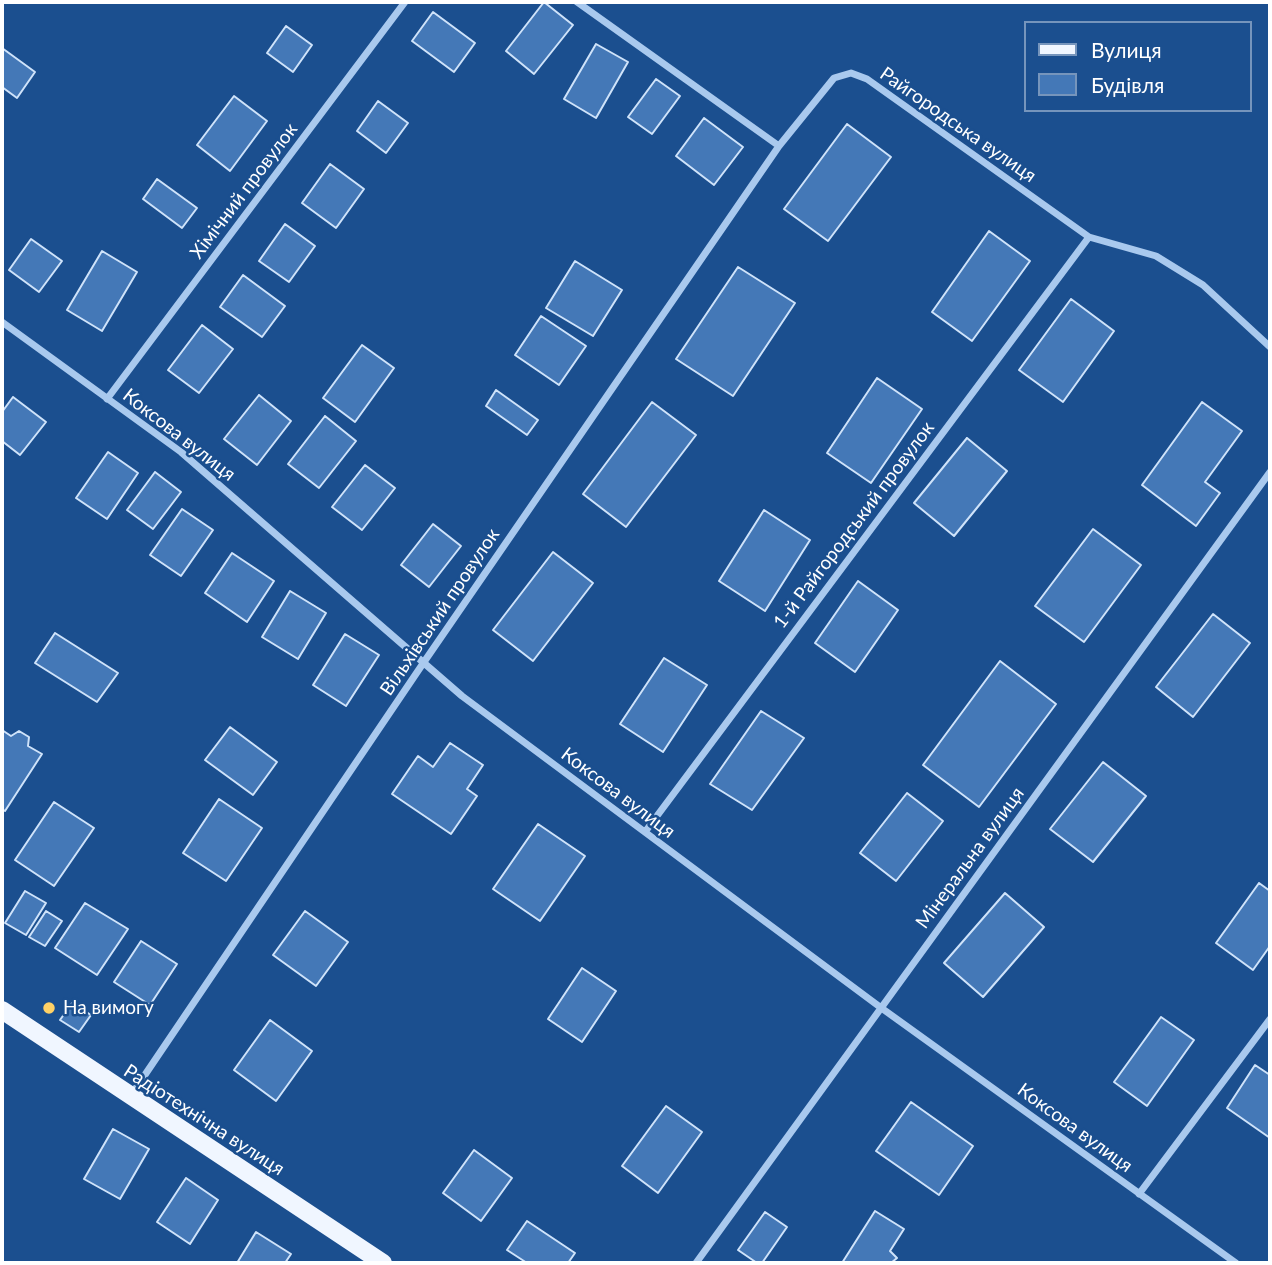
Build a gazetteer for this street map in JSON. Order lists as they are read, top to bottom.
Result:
{
  "streets": {
    "main road": ["Радіотехнічна вулиця"],
    "street": [
      "Райгородська вулиця",
      "Хімічний провулок",
      "Коксова вулиця",
      "1-й Райгородський провулок",
      "Вільхівський провулок",
      "Мінеральна вулиця"
    ]
  },
  "crossings": [
    ["Райгородська вулиця", "1-й Райгородський провулок"],
    ["Райгородська вулиця", "Вільхівський провулок"],
    ["Хімічний провулок", "Коксова вулиця"],
    ["Коксова вулиця", "1-й Райгородський провулок"],
    ["Коксова вулиця", "Вільхівський провулок"],
    ["Коксова вулиця", "Мінеральна вулиця"],
    ["Вільхівський провулок", "Радіотехнічна вулиця"]
  ],
  "places": ["На вимогу"],
  "legend": ["Вулиця", "Будівля"]
}
